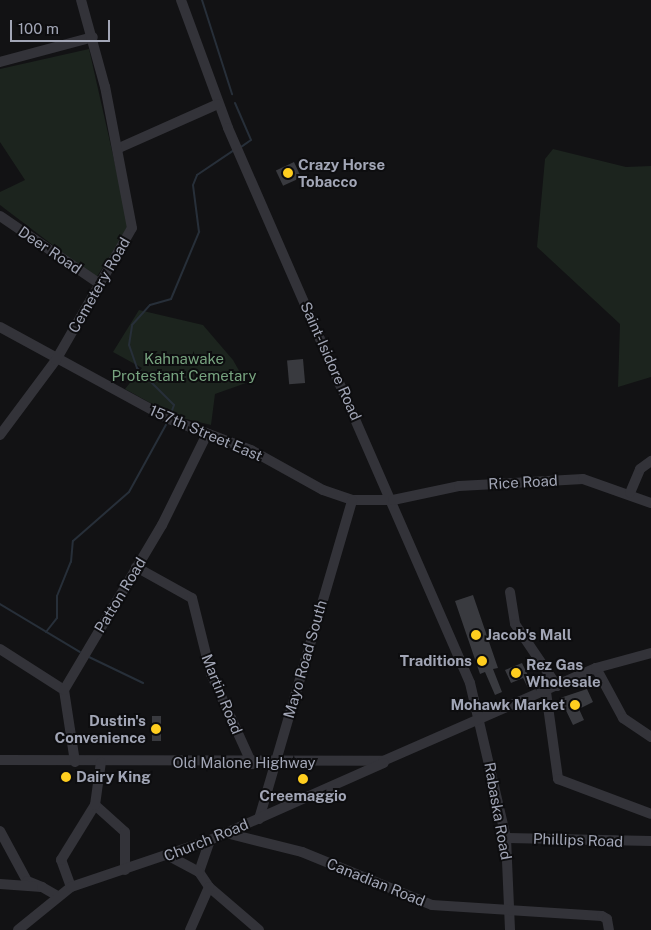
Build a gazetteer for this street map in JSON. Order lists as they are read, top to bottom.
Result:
{
  "streets": {
    "street": [
      "Deer Road",
      "Cemetery Road",
      "Saint-Isidore Road",
      "157th Street East",
      "Rice Road",
      "Patton Road",
      "Mayo Road South",
      "Martin Road",
      "Old Malone Highway",
      "Rabaska Road",
      "Church Road",
      "Phillips Road",
      "Canadian Road"
    ]
  },
  "crossings": [
    ["Deer Road", "Cemetery Road"],
    ["Cemetery Road", "157th Street East"],
    ["Saint-Isidore Road", "157th Street East"],
    ["Saint-Isidore Road", "Rice Road"],
    ["Saint-Isidore Road", "Old Malone Highway"],
    ["Saint-Isidore Road", "Rabaska Road"],
    ["157th Street East", "Rice Road"],
    ["157th Street East", "Patton Road"],
    ["157th Street East", "Mayo Road South"],
    ["Patton Road", "Martin Road"],
    ["Mayo Road South", "Old Malone Highway"],
    ["Mayo Road South", "Church Road"],
    ["Martin Road", "Old Malone Highway"],
    ["Old Malone Highway", "Rabaska Road"],
    ["Old Malone Highway", "Church Road"],
    ["Rabaska Road", "Phillips Road"],
    ["Rabaska Road", "Canadian Road"],
    ["Church Road", "Canadian Road"]
  ],
  "parks": ["Kahnawake Protestant Cemetary"],
  "places": [
    "Crazy Horse Tobacco",
    "Jacob's Mall",
    "Traditions",
    "Rez Gas Wholesale",
    "Mohawk Market",
    "Dustin's Convenience",
    "Dairy King",
    "Creemaggio"
  ],
  "scale_bar": "100 m"
}
